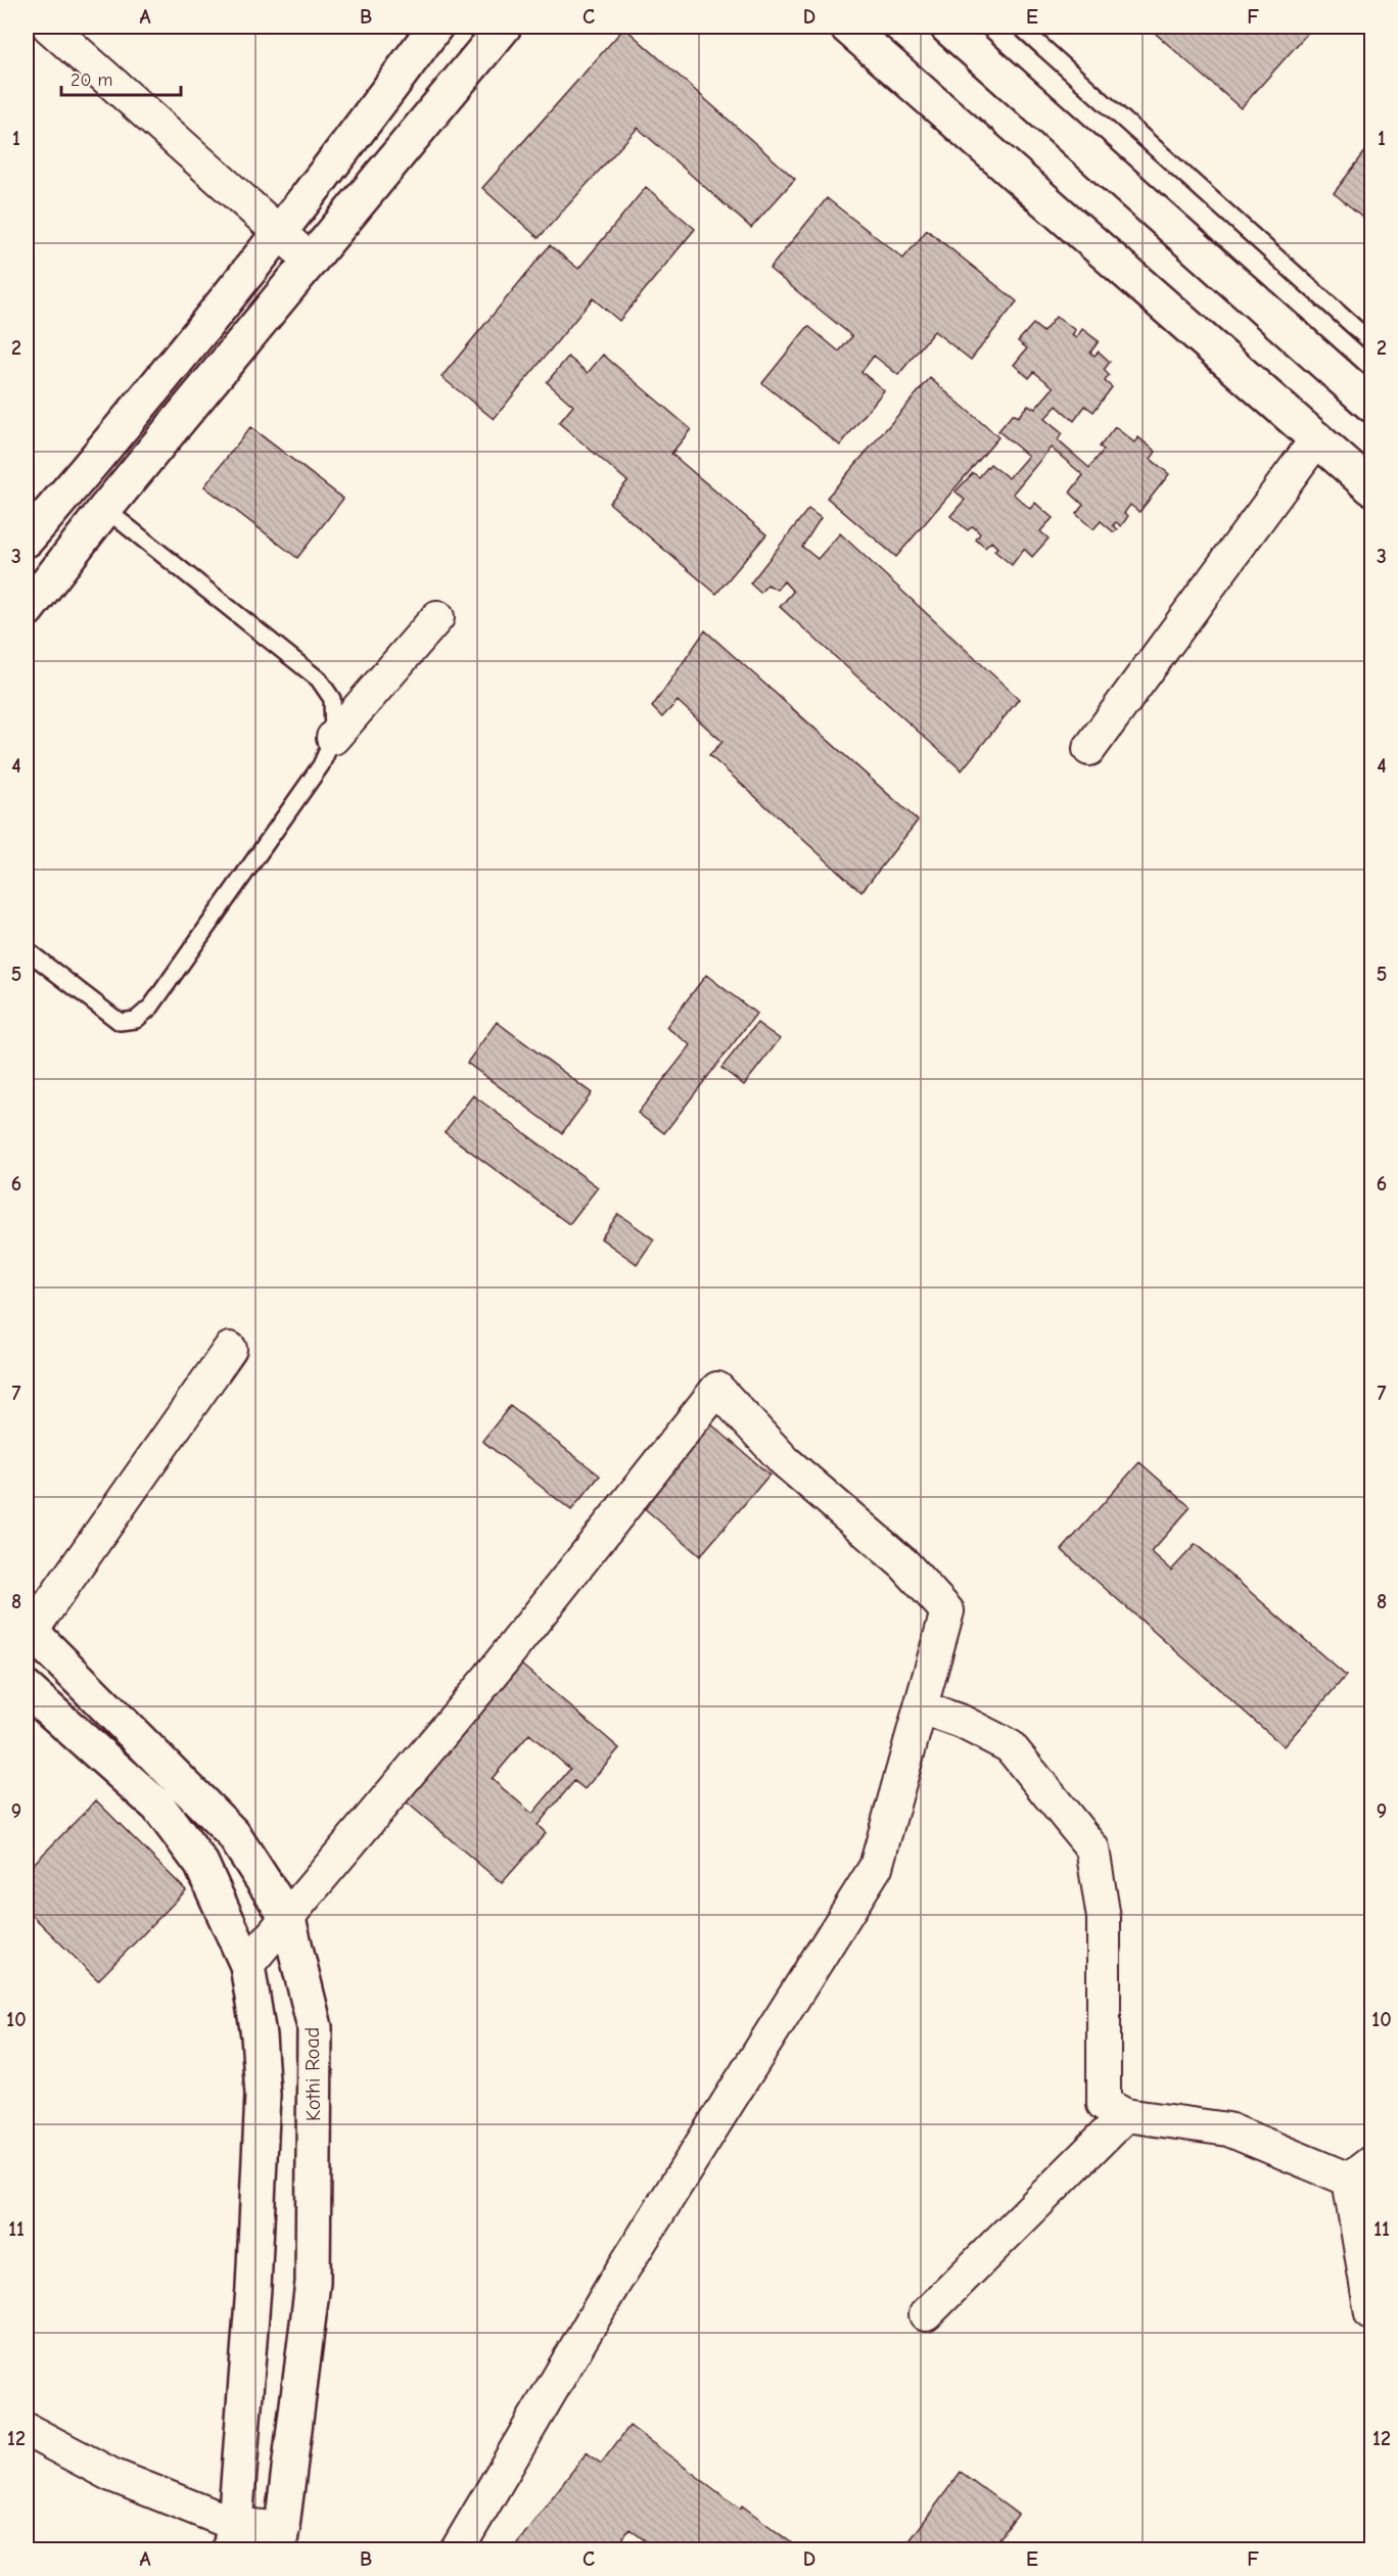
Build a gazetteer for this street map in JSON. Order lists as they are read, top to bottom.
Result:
{
  "streets": {
    "main road": ["Kothi Road"]
  },
  "scale_bar": "20 m",
  "grid": {
    "columns": [
      "A",
      "B",
      "C",
      "D",
      "E",
      "F"
    ],
    "rows": [
      "1",
      "2",
      "3",
      "4",
      "5",
      "6",
      "7",
      "8",
      "9",
      "10",
      "11",
      "12"
    ]
  }
}
